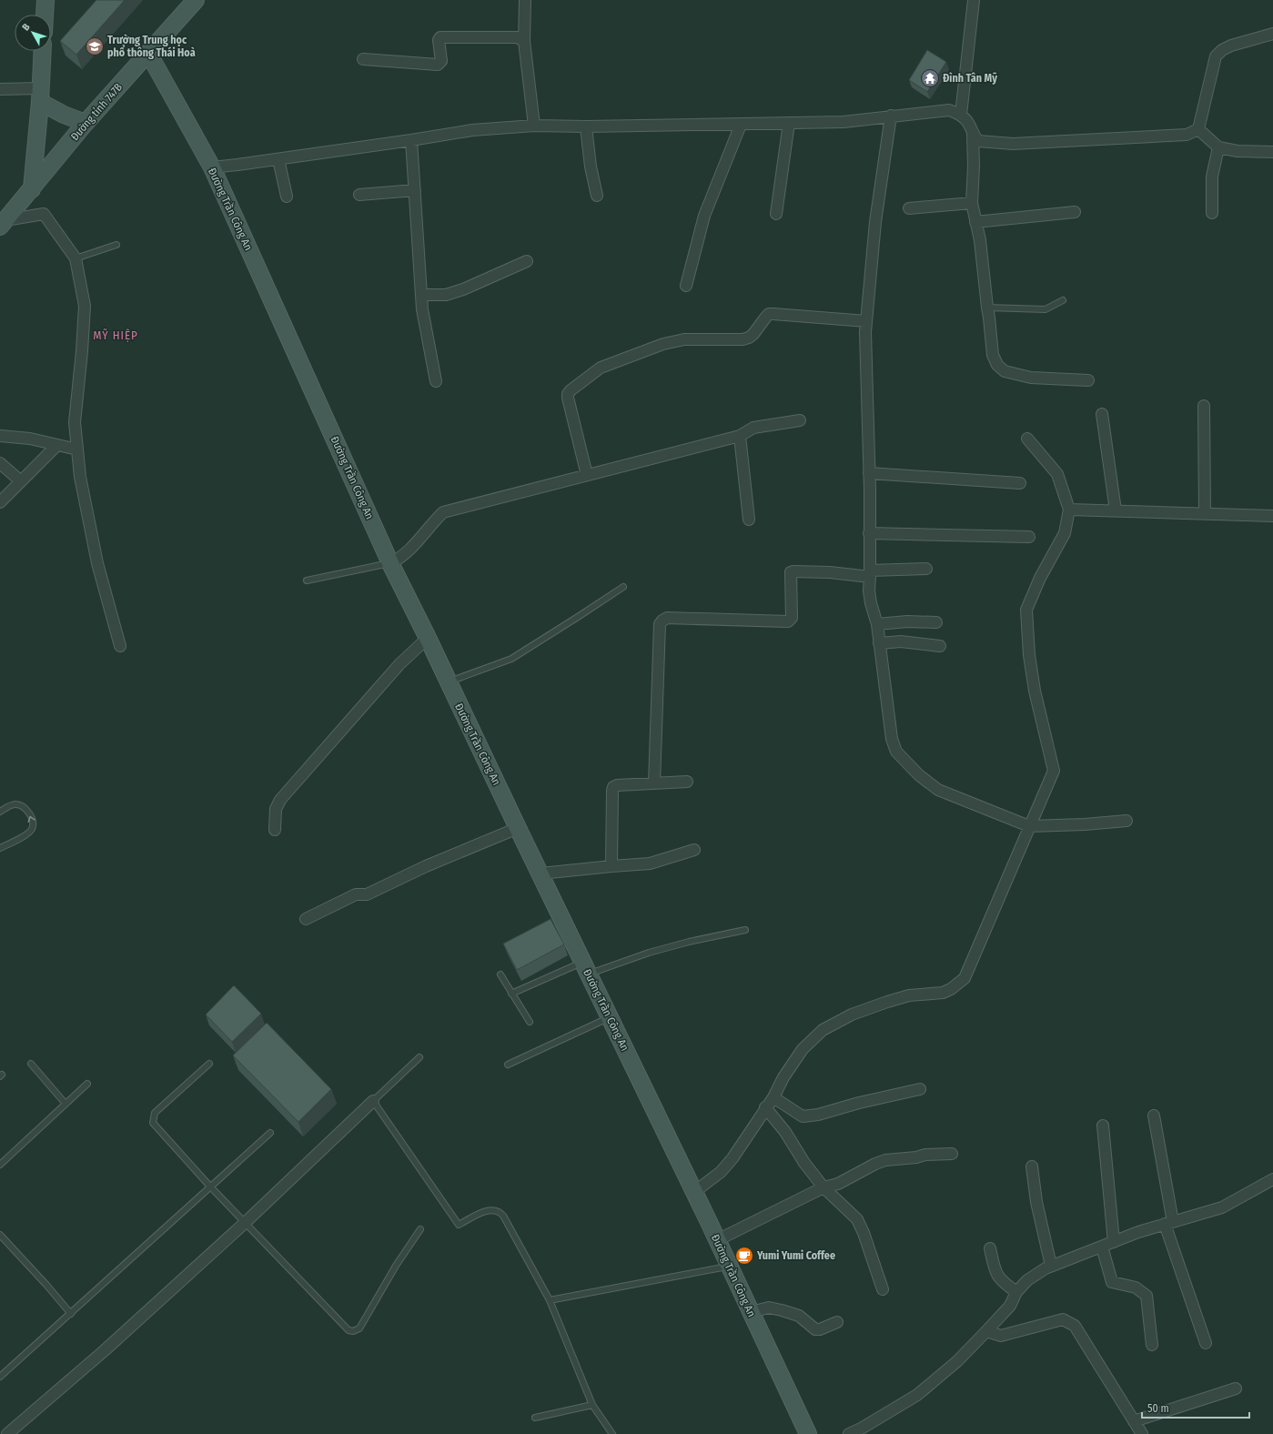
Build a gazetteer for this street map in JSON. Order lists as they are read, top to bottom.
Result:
{
  "streets": {
    "main road": ["Đường tỉnh 747B", "Đường Trần Công An"]
  },
  "crossings": [
    ["Đường tỉnh 747B", "Đường Trần Công An"]
  ],
  "districts": ["MỸ HIỆP"],
  "places": {
    "school or university": ["Trường Trung học phổ thông Thái Hoà"],
    "temple": ["Đình Tân Mỹ"],
    "cafe": ["Yumi Yumi Coffee"]
  },
  "scale_bar": "50 m",
  "north": "top left"
}
